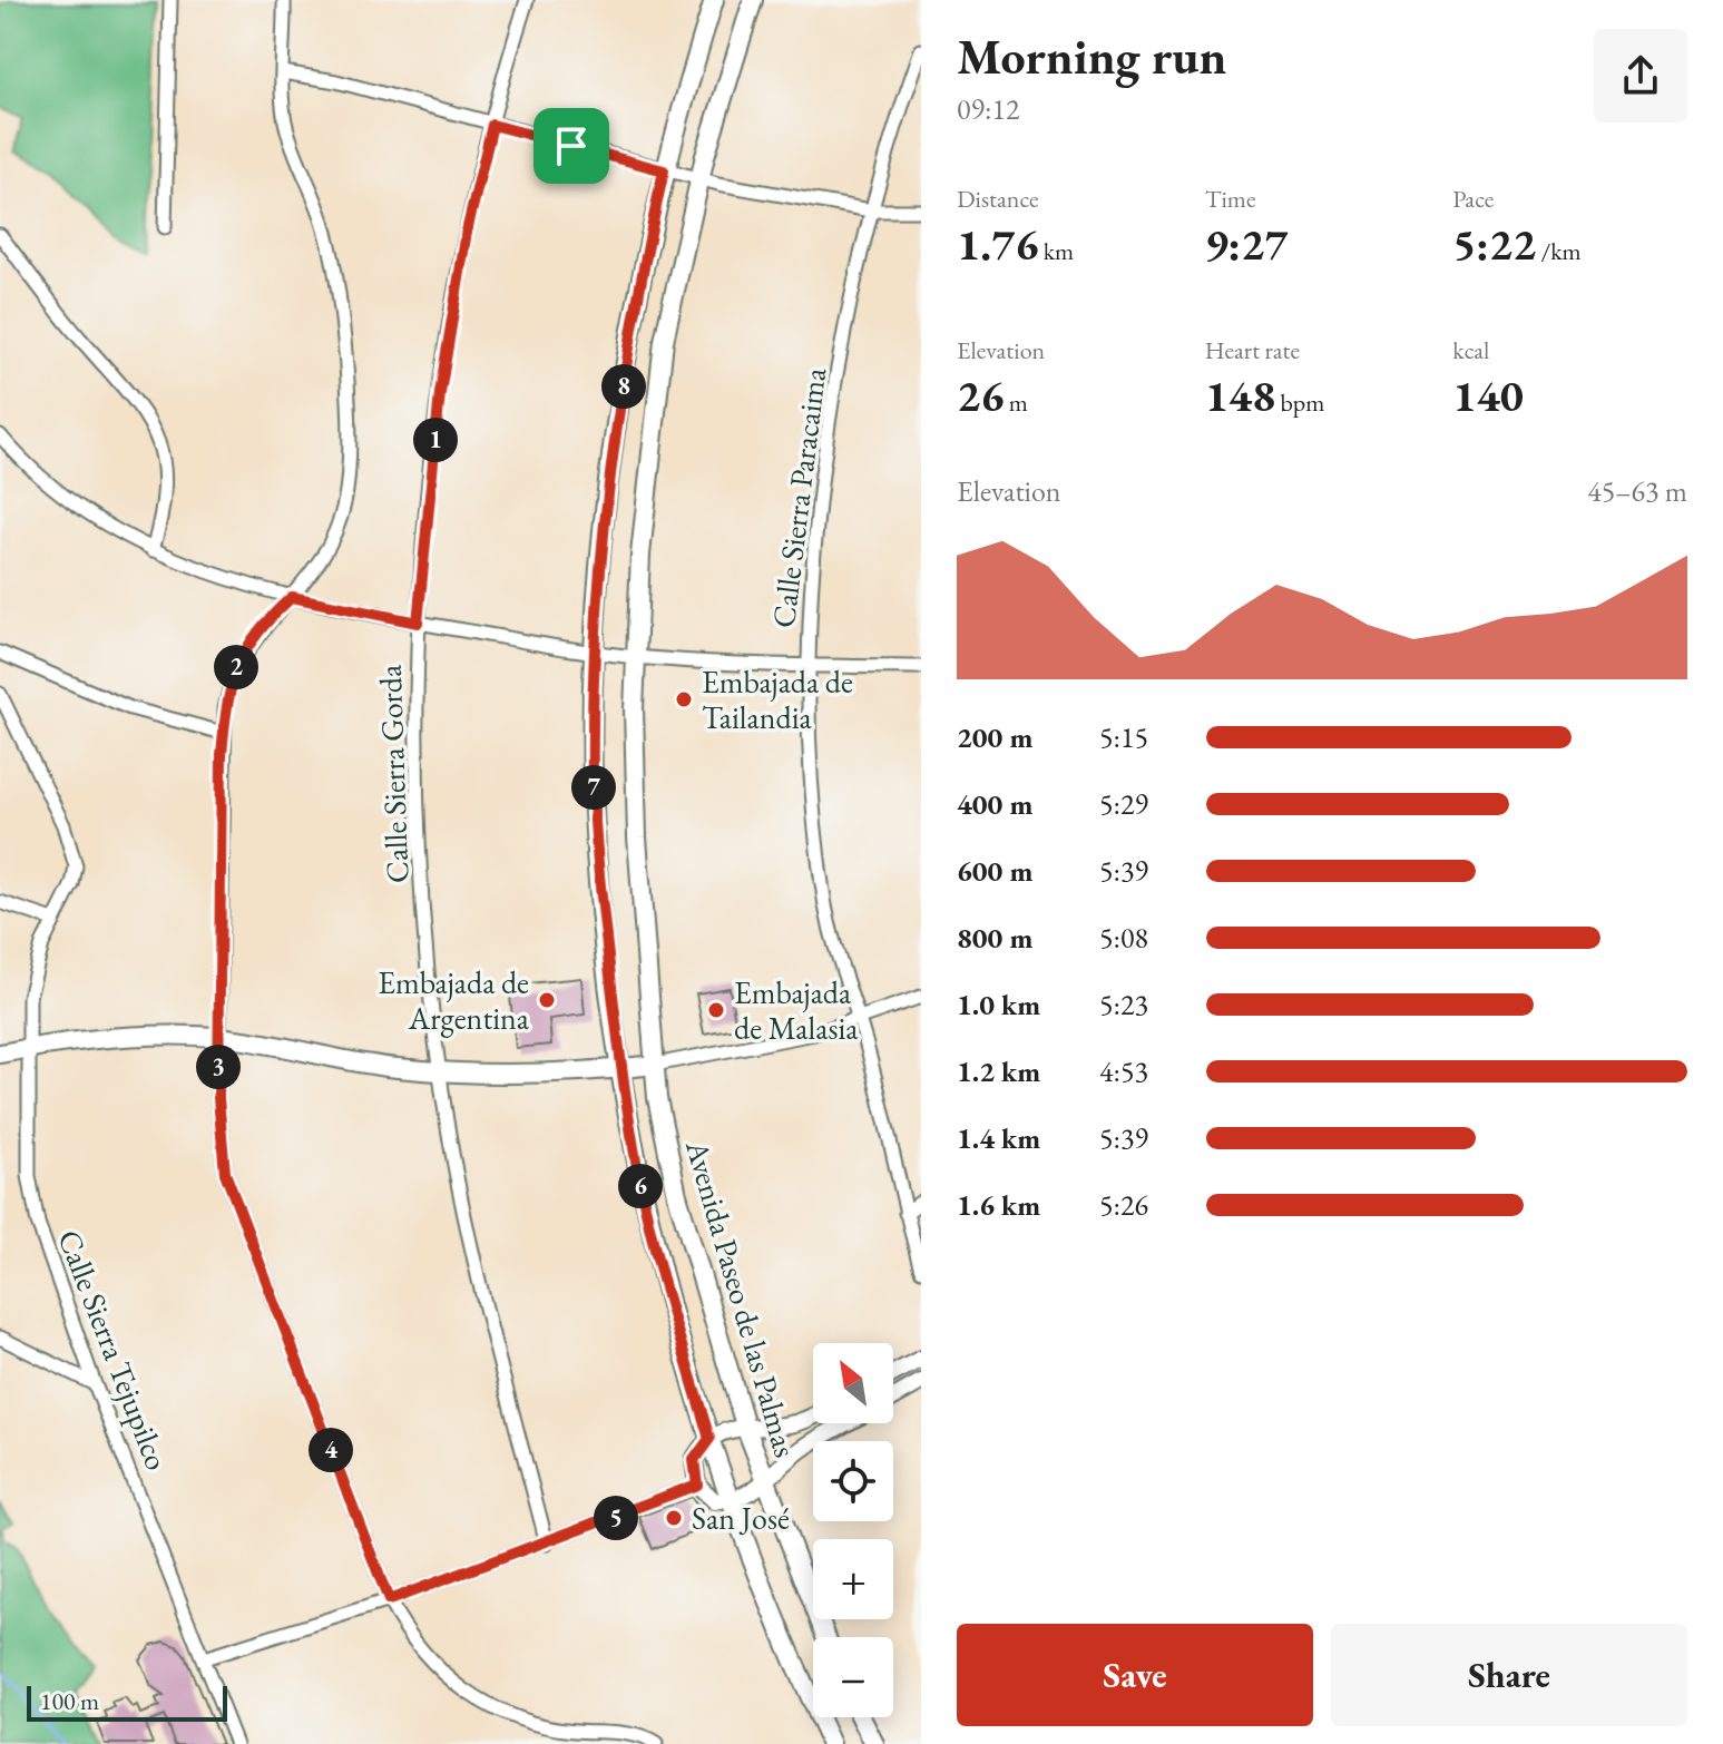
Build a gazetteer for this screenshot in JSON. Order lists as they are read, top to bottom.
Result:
{
  "streets": {
    "main road": ["Avenida Paseo de las Palmas"],
    "street": ["Calle Sierra Paracaima", "Calle Sierra Gorda", "Calle Sierra Tejupilco"]
  },
  "places": [
    "Embajada de Tailandia",
    "Embajada de Argentina",
    "Embajada de Malasia",
    "San José"
  ],
  "scale_bar": "100 m",
  "north": "top left",
  "page": {
    "heading": ["Morning run", "09:12"],
    "stats": [
      ["Distance", "1.76 km"],
      ["Time", "9:27"],
      ["Pace", "5:22 /km"],
      ["Elevation", "26 m"],
      ["Heart rate", "148 bpm"],
      ["kcal", "140"]
    ],
    "pins": [
      "8",
      "1",
      "2",
      "7",
      "3",
      "6",
      "4",
      "5"
    ],
    "chart": ["Elevation", "45–63 m"],
    "list": [
      {
        "name": "200 m",
        "note": "5:15"
      },
      {
        "name": "400 m",
        "note": "5:29"
      },
      {
        "name": "600 m",
        "note": "5:39"
      },
      {
        "name": "800 m",
        "note": "5:08"
      },
      {
        "name": "1.0 km",
        "note": "5:23"
      },
      {
        "name": "1.2 km",
        "note": "4:53"
      },
      {
        "name": "1.4 km",
        "note": "5:39"
      },
      {
        "name": "1.6 km",
        "note": "5:26"
      }
    ],
    "map_buttons": ["+", "−"],
    "buttons": ["Save", "Share"],
    "scale": "100 m"
  }
}
